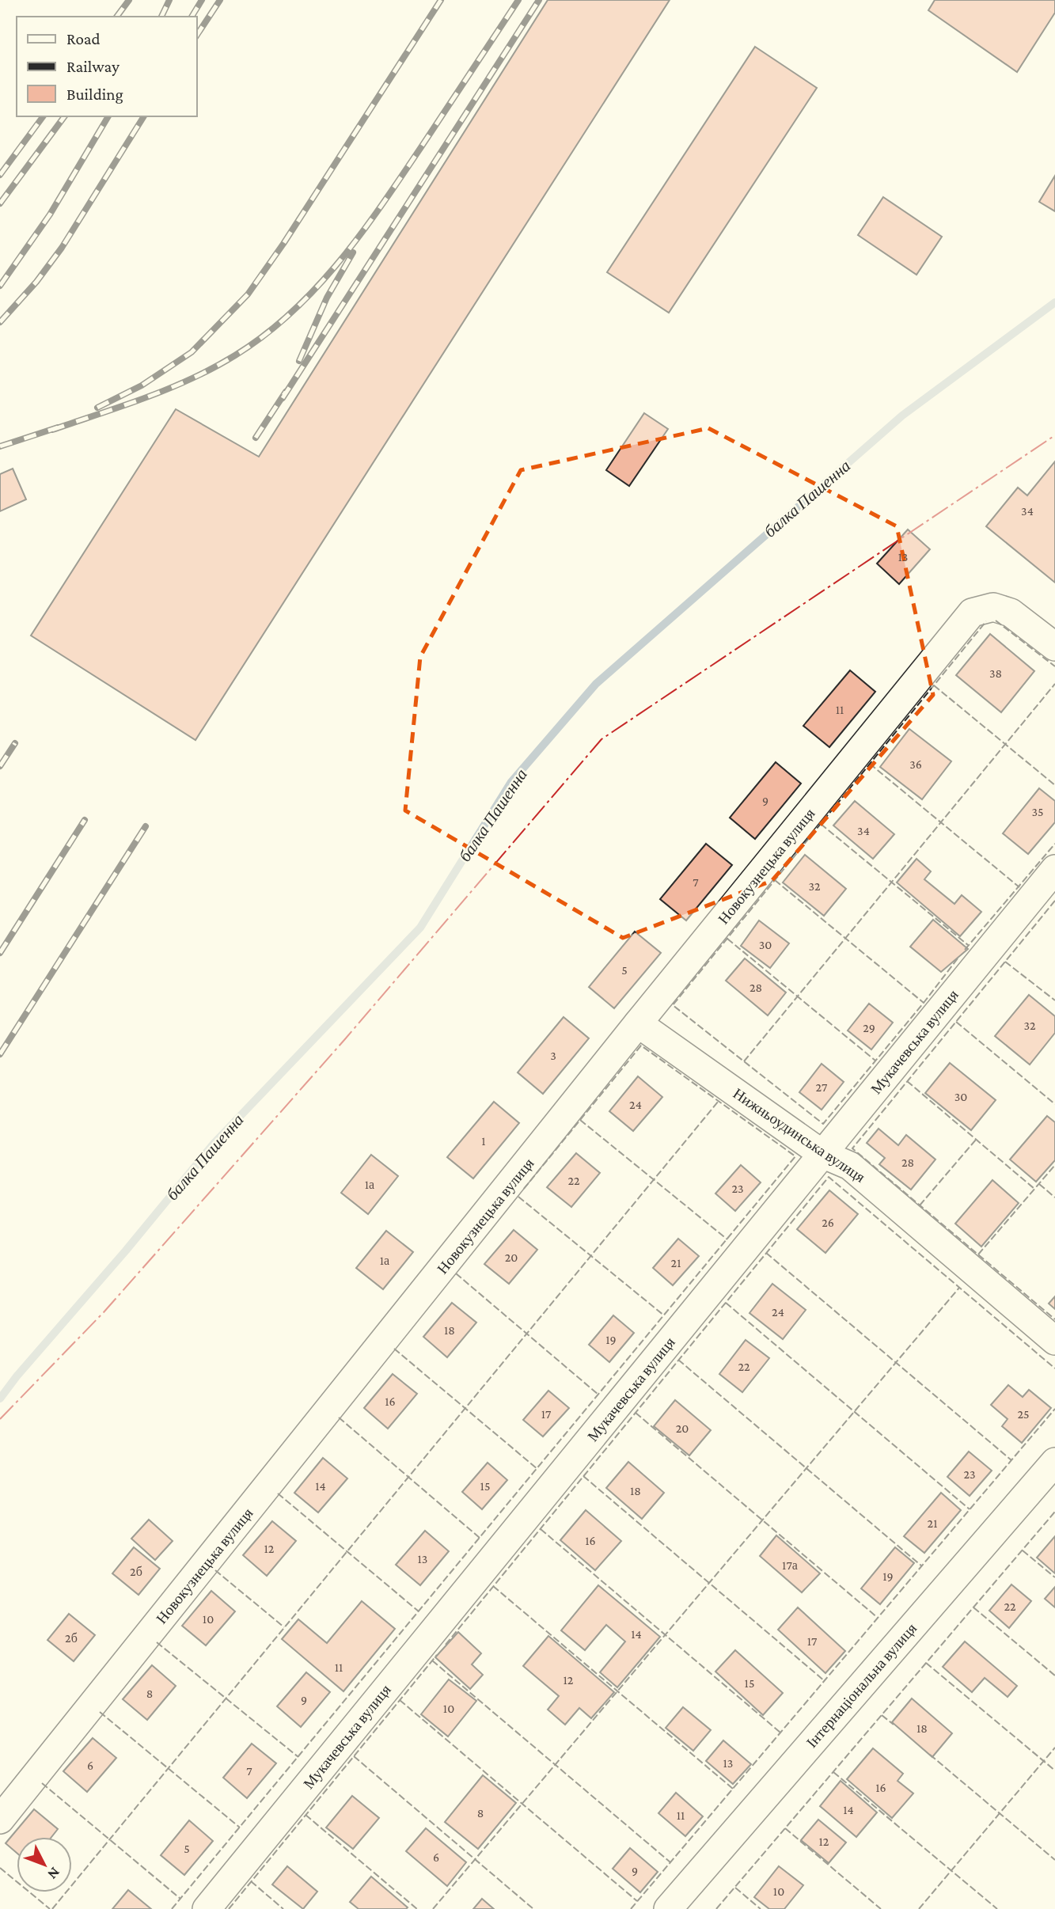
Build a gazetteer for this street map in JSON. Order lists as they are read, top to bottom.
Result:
{
  "streets": {
    "street": [
      "Новокузнецька вулиця",
      "Мукачевська вулиця",
      "Нижньоудинська вулиця",
      "Інтернаціональна вулиця"
    ]
  },
  "crossings": [
    ["Новокузнецька вулиця", "Нижньоудинська вулиця"],
    ["Мукачевська вулиця", "Нижньоудинська вулиця"]
  ],
  "water": ["балка Пашенна"],
  "house_numbers": [
    "34",
    "13",
    "38",
    "11",
    "36",
    "9",
    "35",
    "34",
    "7",
    "32",
    "30",
    "5",
    "28",
    "32",
    "29",
    "3",
    "27",
    "30",
    "24",
    "1",
    "28",
    "22",
    "1а",
    "23",
    "26",
    "20",
    "1а",
    "21",
    "24",
    "18",
    "19",
    "22",
    "16",
    "17",
    "25",
    "20",
    "23",
    "14",
    "15",
    "18",
    "21",
    "16",
    "12",
    "13",
    "17а",
    "2б",
    "19",
    "22",
    "10",
    "14",
    "2б",
    "17",
    "11",
    "12",
    "15",
    "8",
    "9",
    "10",
    "18",
    "13",
    "6",
    "7",
    "16",
    "14",
    "8",
    "11",
    "12",
    "5",
    "6",
    "9",
    "10"
  ],
  "legend": ["Road", "Railway", "Building"],
  "north": "bottom right"
}
